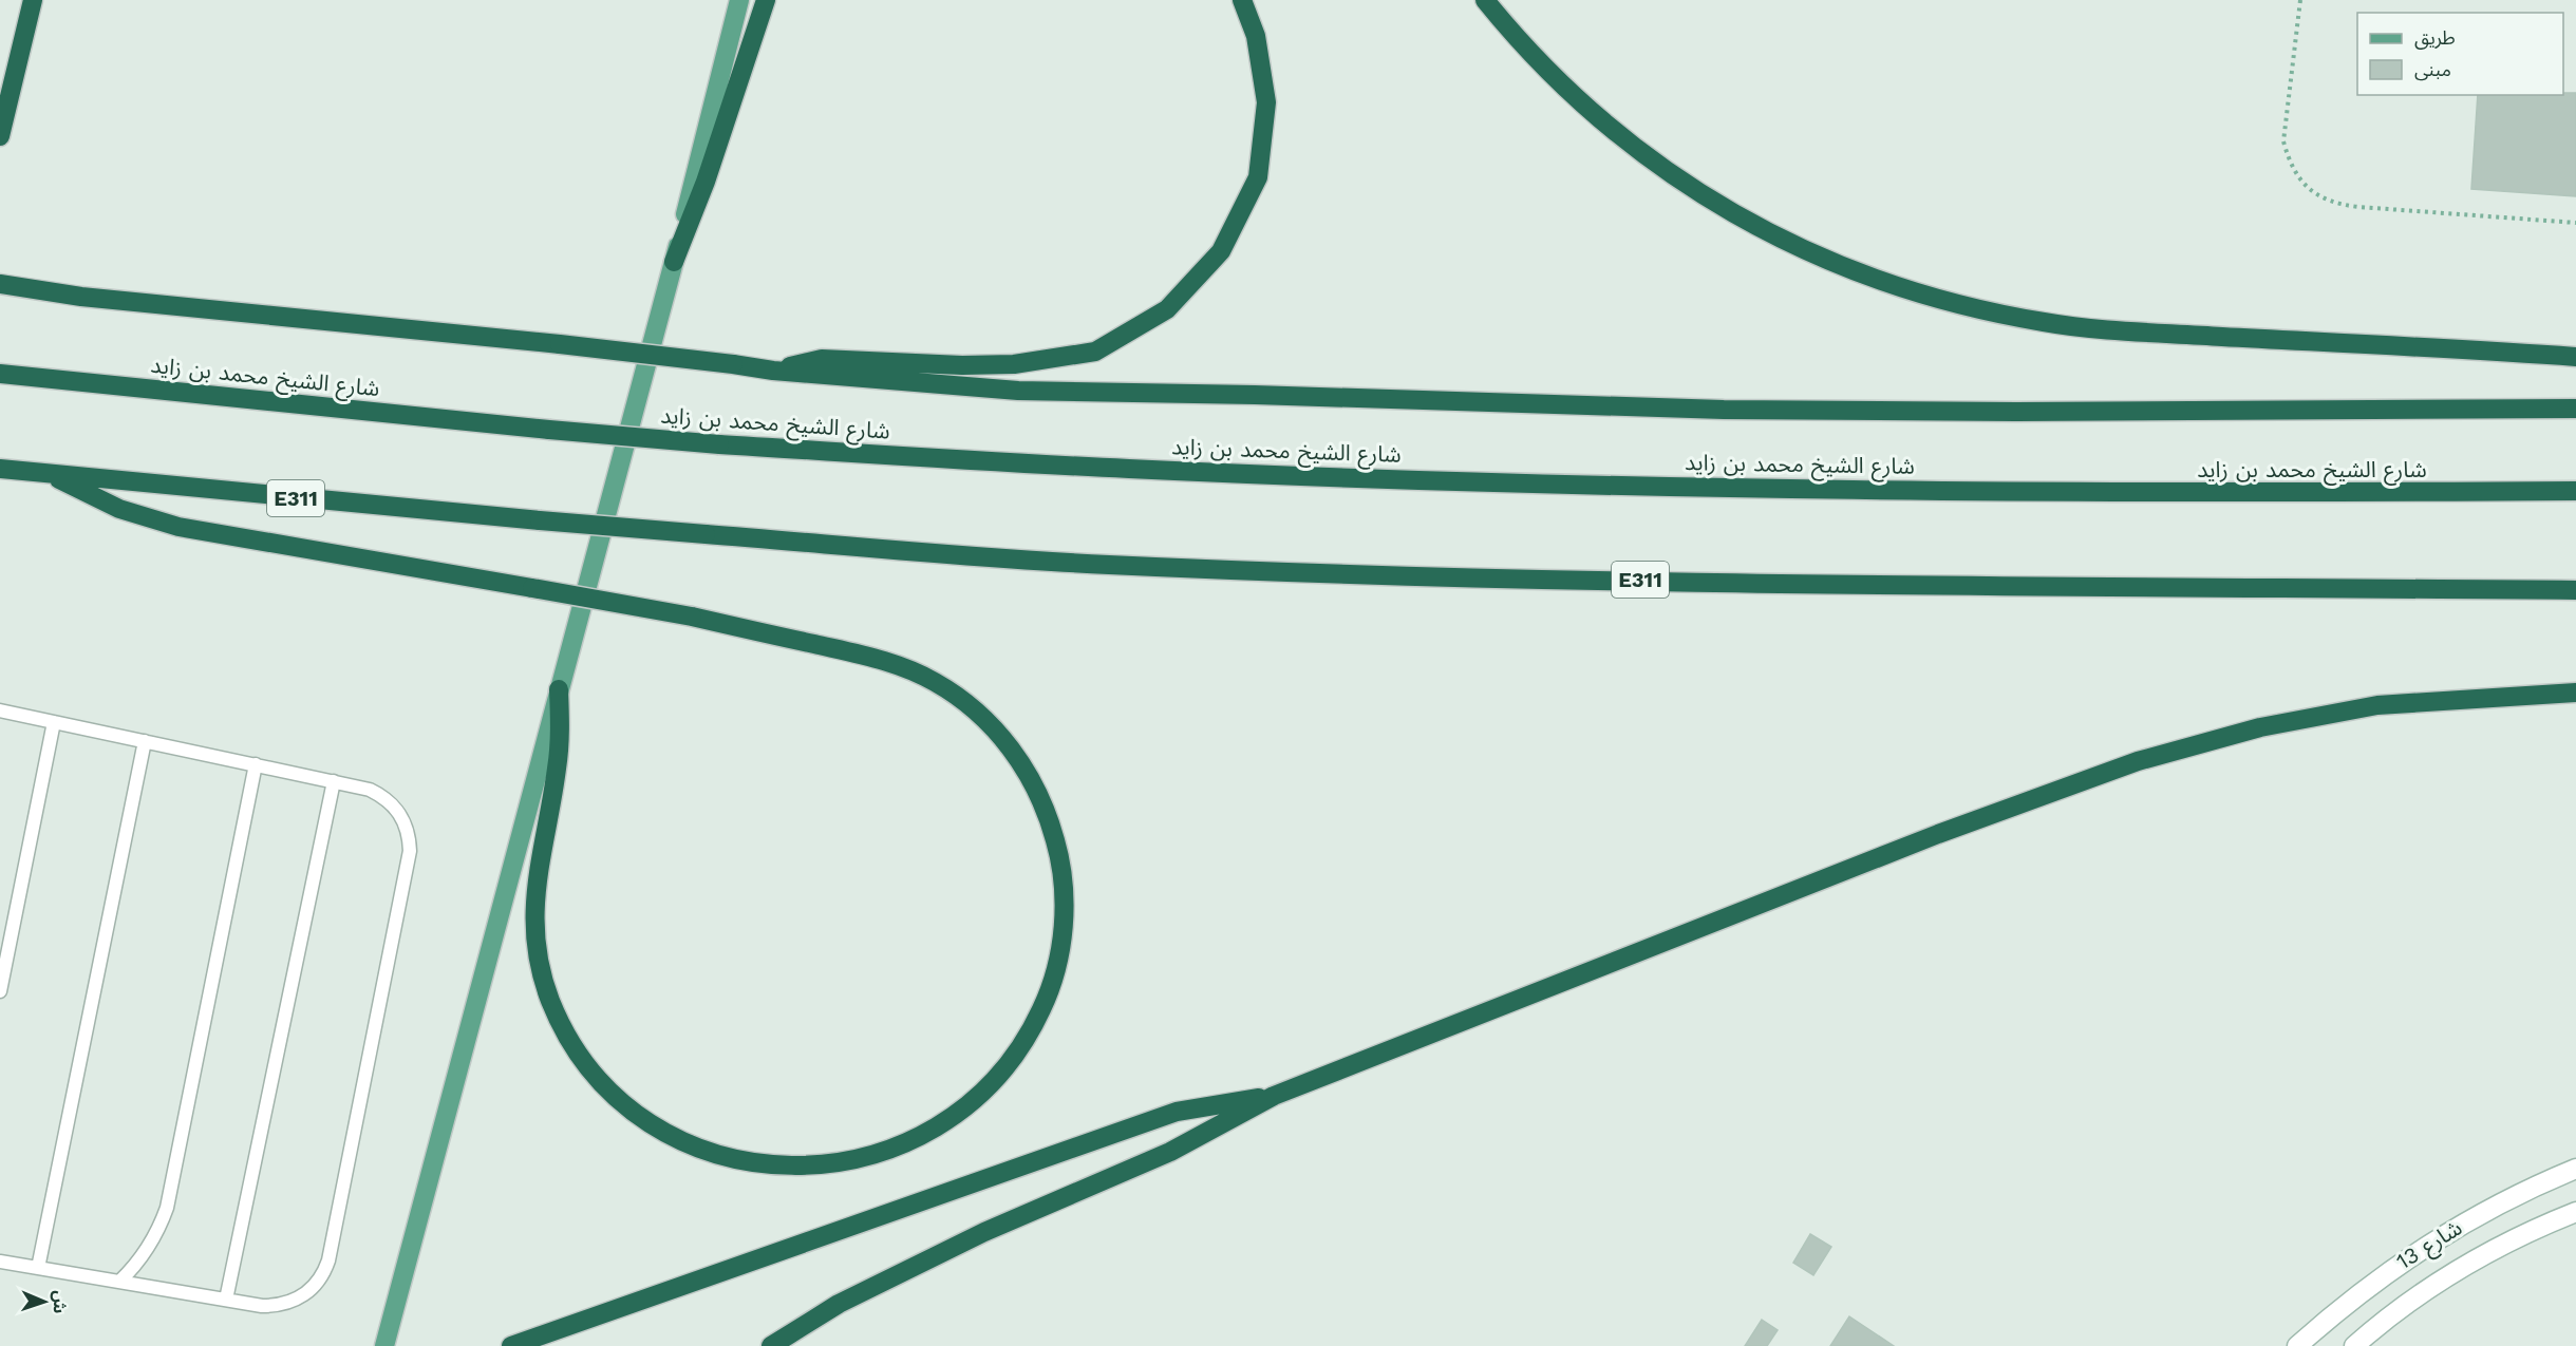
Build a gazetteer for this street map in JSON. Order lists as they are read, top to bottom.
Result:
{
  "streets": {
    "highway": ["شارع الشيخ محمد بن زايد", "E311"],
    "street": ["شارع 13"]
  },
  "legend": ["طريق", "مبنى"],
  "north": "right"
}
